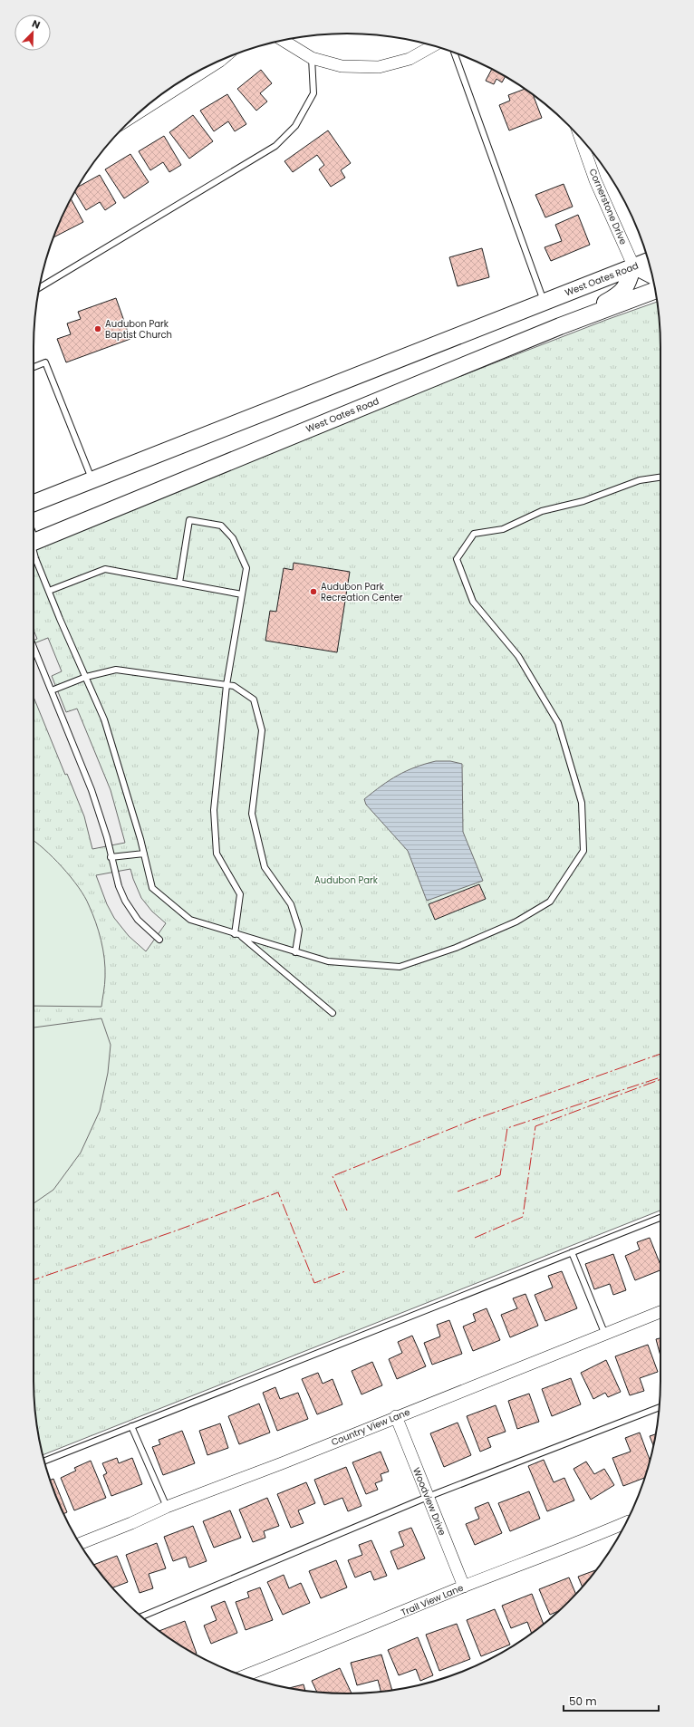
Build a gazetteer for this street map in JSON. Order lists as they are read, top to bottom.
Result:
{
  "streets": {
    "main road": ["West Oates Road"],
    "street": [
      "Cornerstone Drive",
      "Country View Lane",
      "Woodview Drive",
      "Trail View Lane"
    ]
  },
  "crossings": [
    ["Cornerstone Drive", "West Oates Road"],
    ["Country View Lane", "Woodview Drive"],
    ["Woodview Drive", "Trail View Lane"]
  ],
  "parks": ["Audubon Park"],
  "places": ["Audubon Park Baptist Church", "Audubon Park Recreation Center"],
  "scale_bar": "50 m",
  "north": "top right"
}
